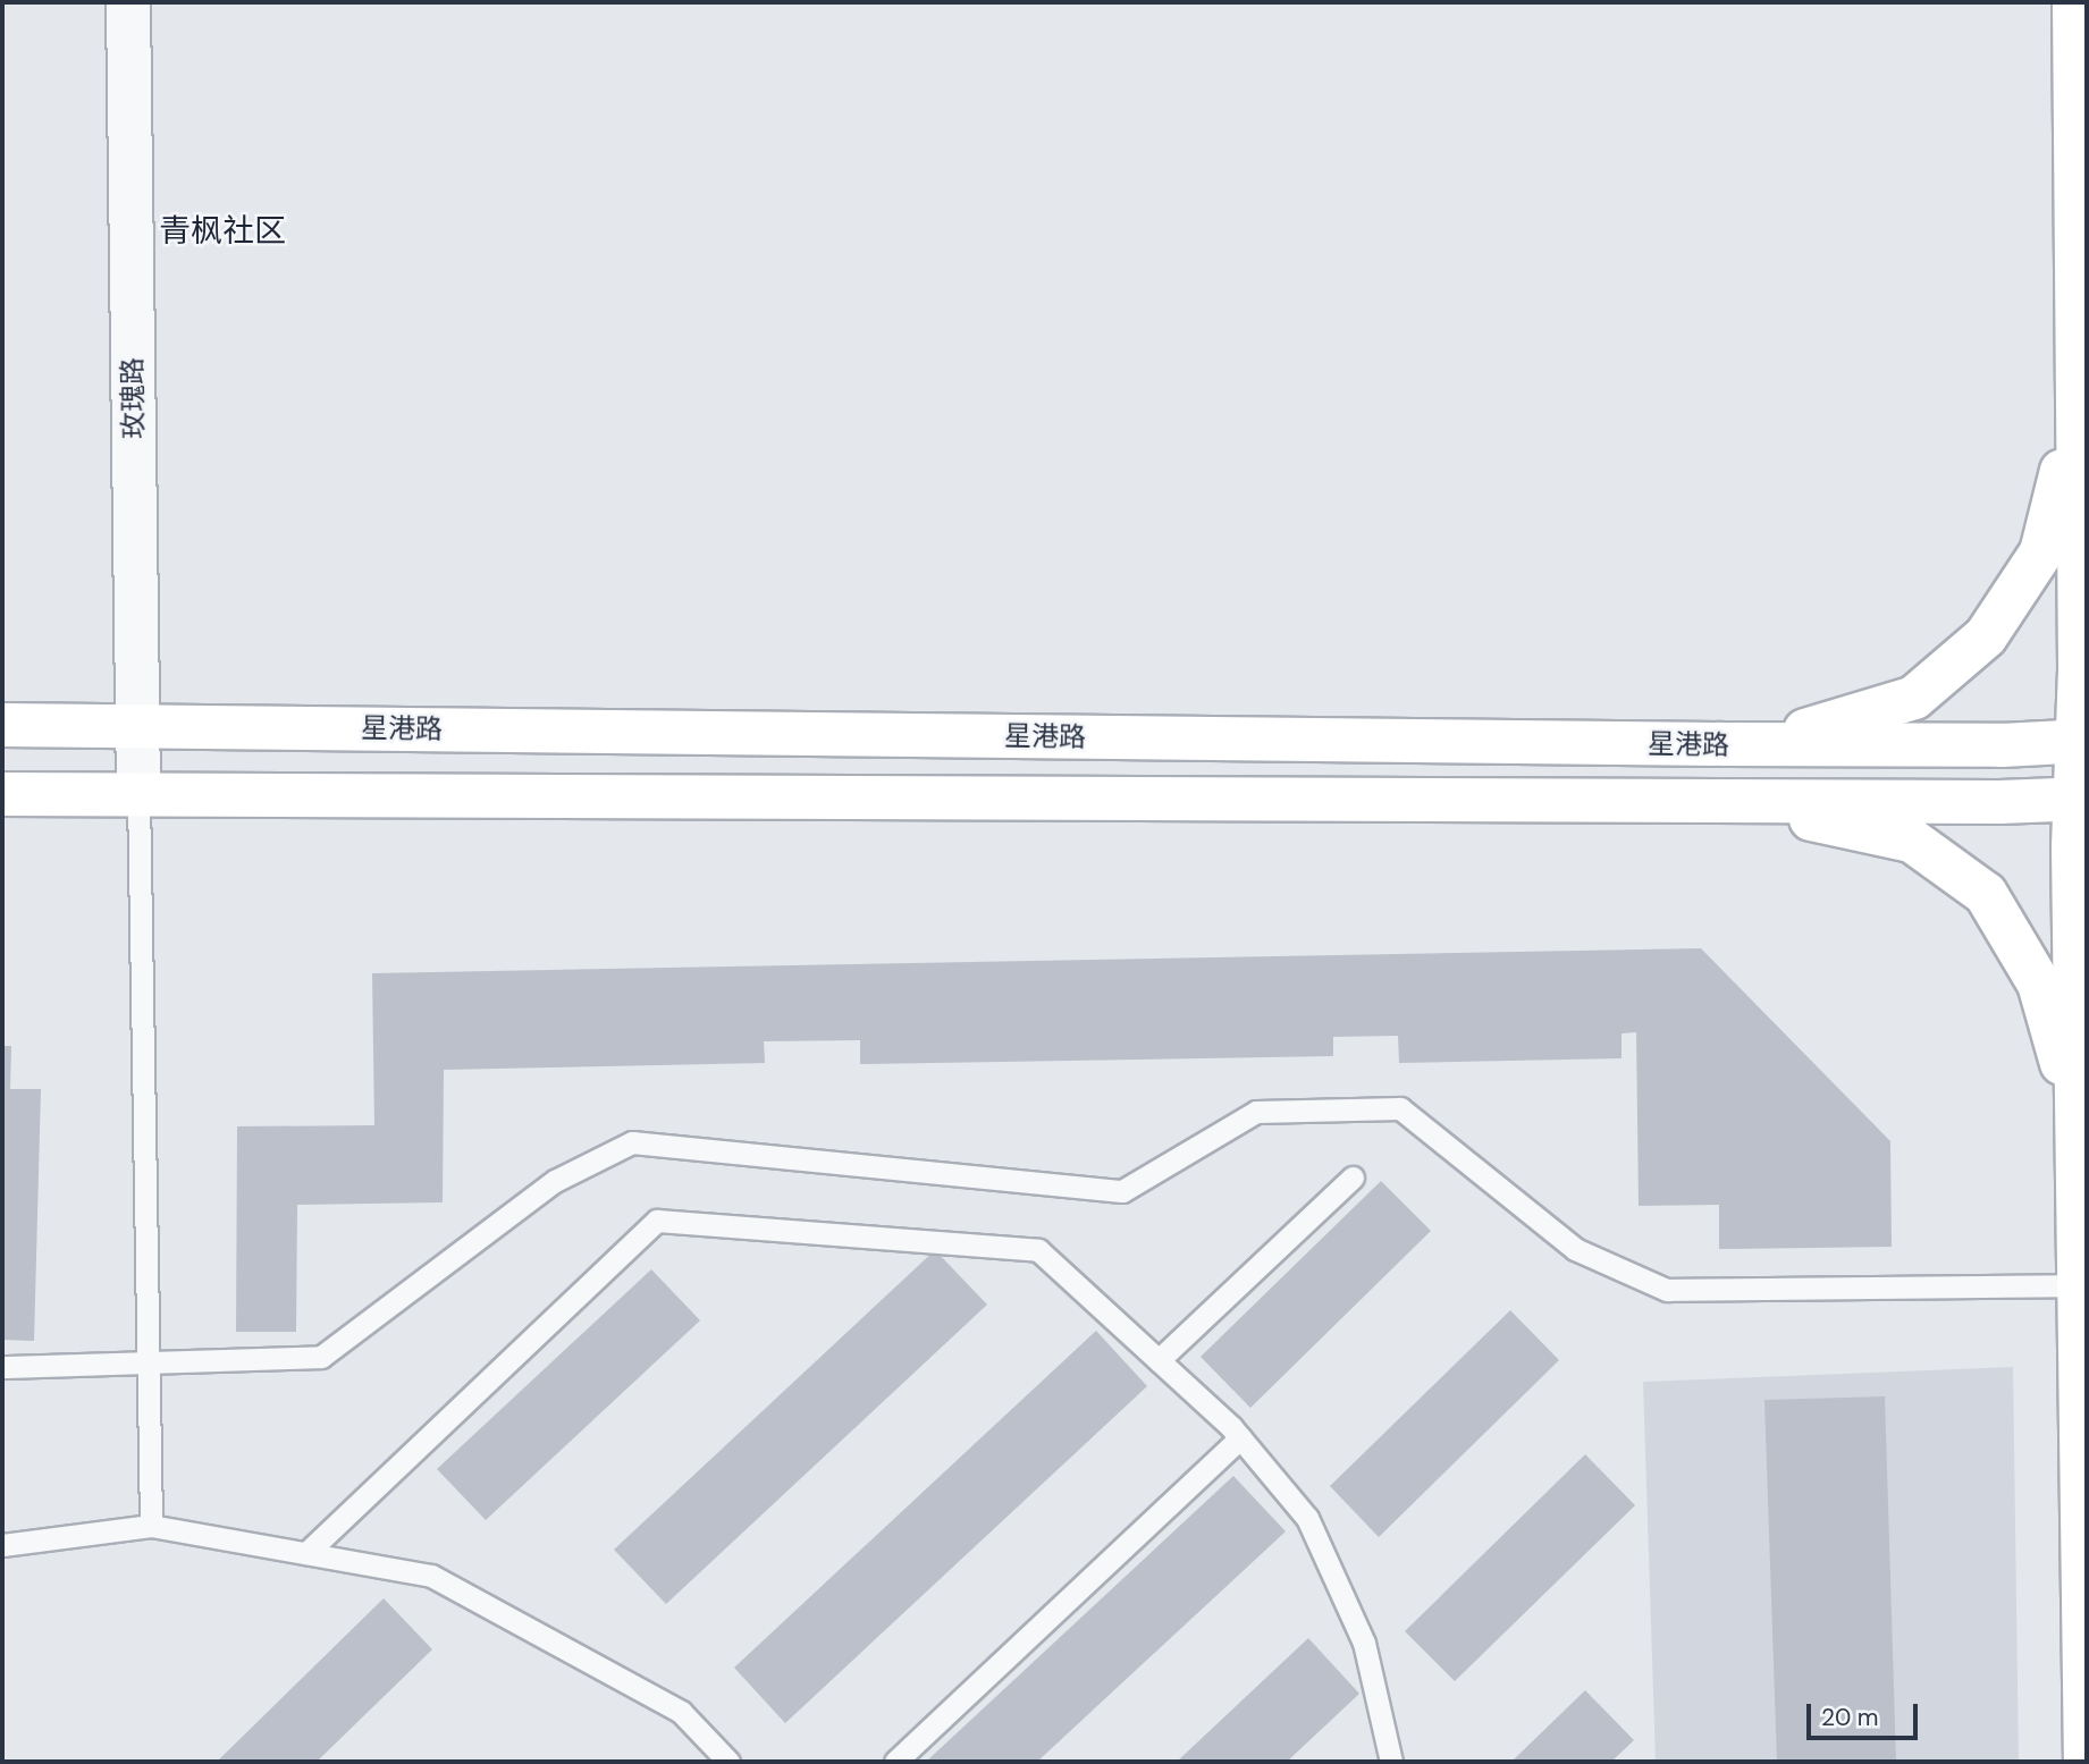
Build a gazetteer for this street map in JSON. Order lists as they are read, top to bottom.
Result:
{
  "streets": {
    "main road": ["星港路"],
    "street": ["玫瑰路"]
  },
  "crossings": [
    ["玫瑰路", "星港路"]
  ],
  "districts": ["青枫社区"],
  "scale_bar": "20 m"
}
